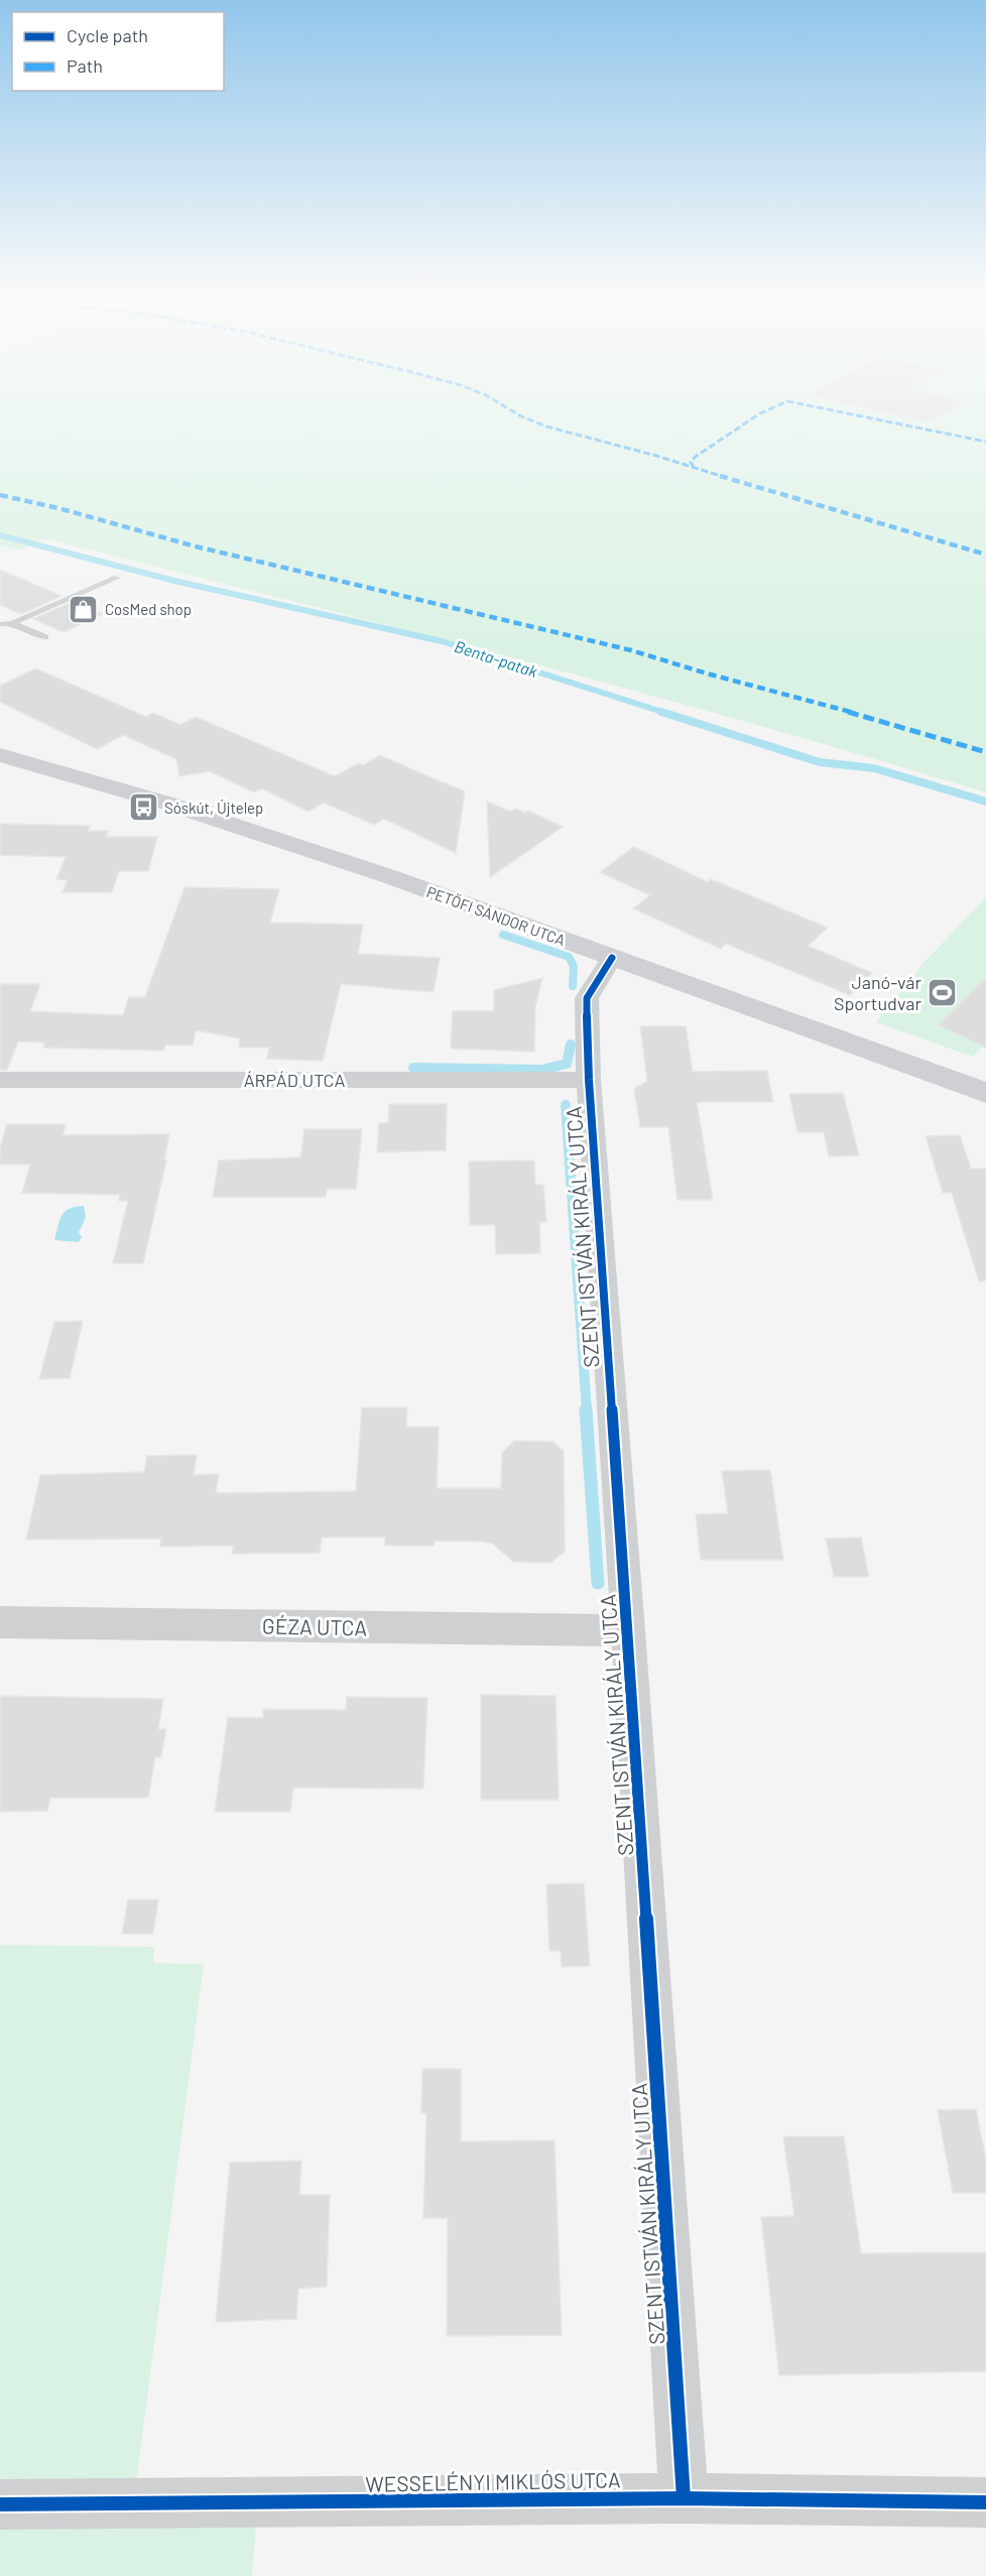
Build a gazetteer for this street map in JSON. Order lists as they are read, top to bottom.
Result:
{
  "streets": {
    "main road": ["PETŐFI SÁNDOR UTCA"],
    "street": [
      "ÁRPÁD UTCA",
      "SZENT ISTVÁN KIRÁLY UTCA",
      "GÉZA UTCA",
      "WESSELÉNYI MIKLÓS UTCA"
    ]
  },
  "crossings": [
    ["PETŐFI SÁNDOR UTCA", "SZENT ISTVÁN KIRÁLY UTCA"],
    ["ÁRPÁD UTCA", "SZENT ISTVÁN KIRÁLY UTCA"],
    ["SZENT ISTVÁN KIRÁLY UTCA", "GÉZA UTCA"],
    ["SZENT ISTVÁN KIRÁLY UTCA", "WESSELÉNYI MIKLÓS UTCA"]
  ],
  "water": ["Benta-patak"],
  "places": {
    "shop": ["CosMed shop"],
    "bus stop": ["Sóskút, Újtelep"],
    "sports": ["Janó-vár Sportudvar"]
  },
  "legend": ["Cycle path", "Path"]
}
